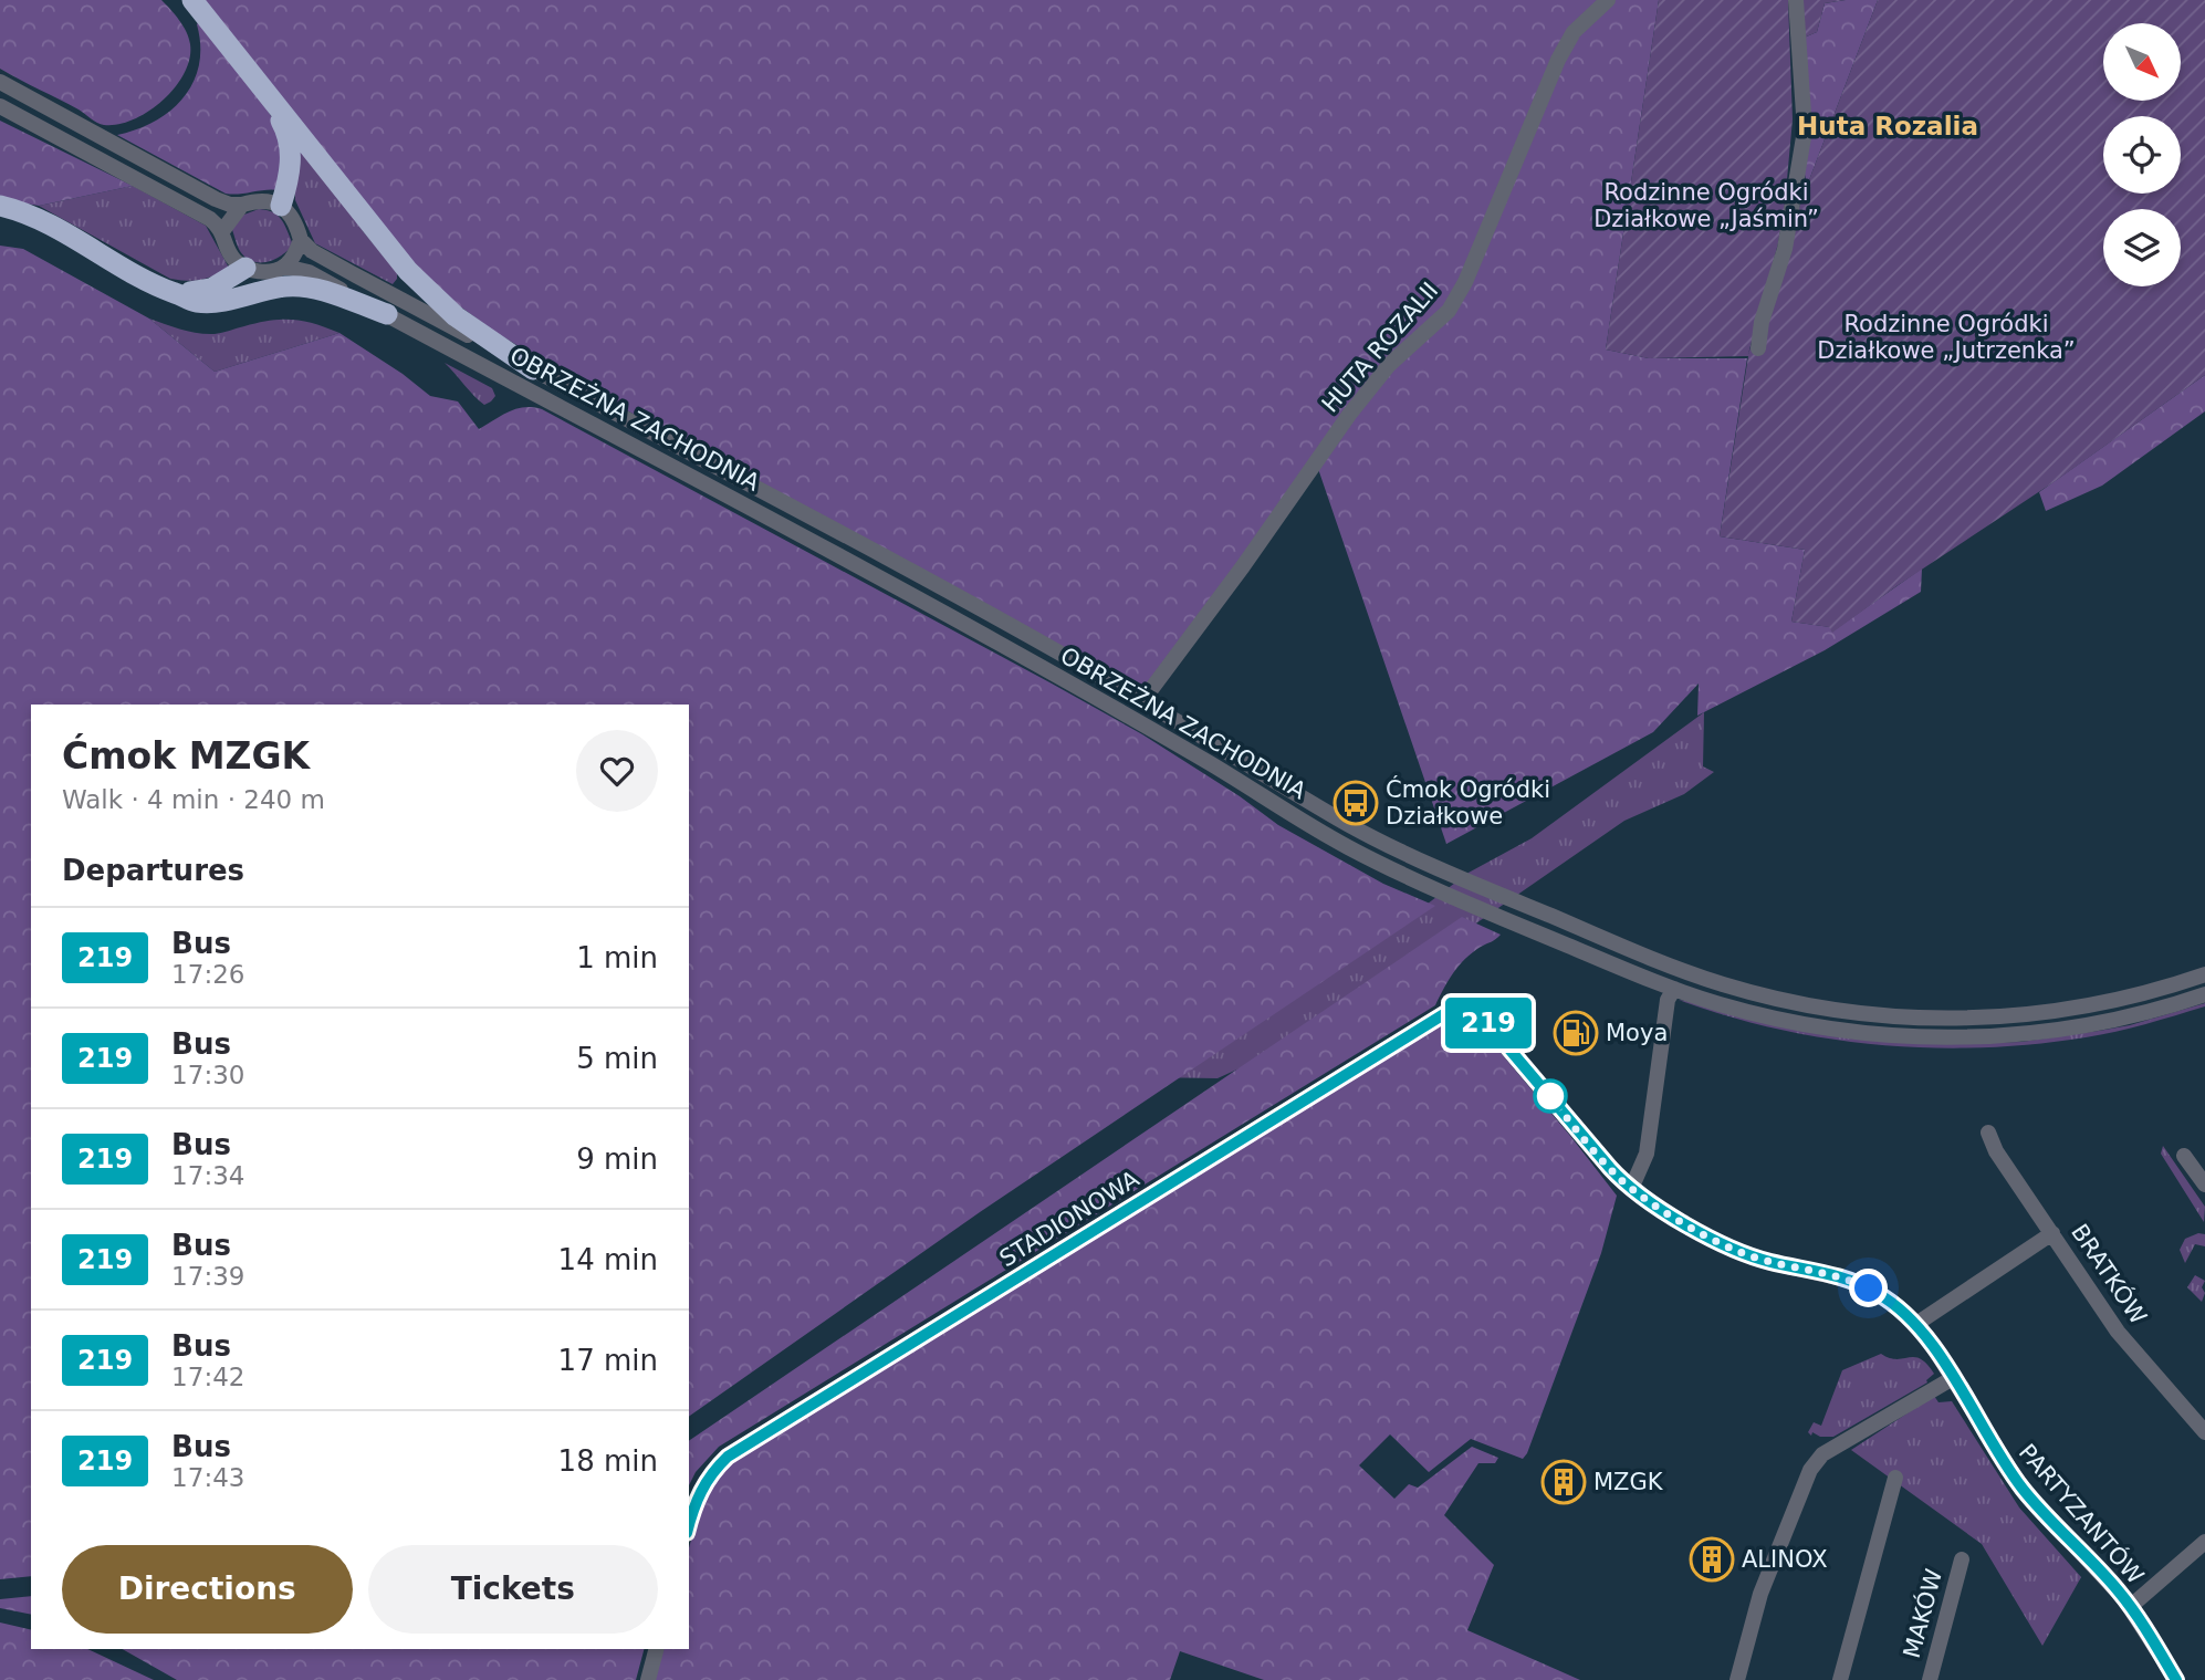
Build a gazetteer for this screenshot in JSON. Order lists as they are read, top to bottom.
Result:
{
  "streets": {
    "street": [
      "HUTA ROZALII",
      "OBRZEŻNA ZACHODNIA",
      "STADIONOWA",
      "BRATKÓW",
      "PARTYZANTÓW",
      "MAKÓW"
    ]
  },
  "crossings": [
    ["HUTA ROZALII", "OBRZEŻNA ZACHODNIA"],
    ["STADIONOWA", "PARTYZANTÓW"]
  ],
  "districts": ["Huta Rozalia"],
  "parks": ["Rodzinne Ogródki Działkowe „Jaśmin”", "Rodzinne Ogródki Działkowe „Jutrzenka”"],
  "places": {
    "bus stop": ["Ćmok Ogródki Działkowe"],
    "fuel station": ["Moya"],
    "building": ["MZGK", "ALINOX"]
  },
  "lines": ["bus line 219"],
  "north": "bottom right",
  "page": {
    "on_map": "219",
    "heading": [
      ["Ćmok MZGK", "Walk · 4 min · 240 m"],
      "Departures"
    ],
    "list": [
      {
        "mark": "219",
        "name": "Bus",
        "note": "17:26",
        "value": "1 min"
      },
      {
        "mark": "219",
        "name": "Bus",
        "note": "17:30",
        "value": "5 min"
      },
      {
        "mark": "219",
        "name": "Bus",
        "note": "17:34",
        "value": "9 min"
      },
      {
        "mark": "219",
        "name": "Bus",
        "note": "17:39",
        "value": "14 min"
      },
      {
        "mark": "219",
        "name": "Bus",
        "note": "17:42",
        "value": "17 min"
      },
      {
        "mark": "219",
        "name": "Bus",
        "note": "17:43",
        "value": "18 min"
      }
    ],
    "buttons": ["Directions", "Tickets"]
  }
}
